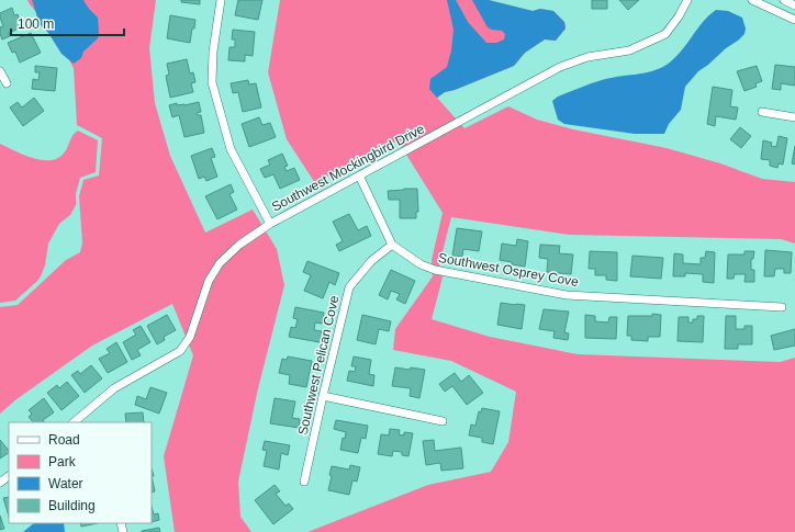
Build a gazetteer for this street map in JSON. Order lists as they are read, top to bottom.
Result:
{
  "streets": {
    "street": ["Southwest Mockingbird Drive", "Southwest Osprey Cove", "Southwest Pelican Cove"]
  },
  "crossings": [
    ["Southwest Mockingbird Drive", "Southwest Osprey Cove"],
    ["Southwest Osprey Cove", "Southwest Pelican Cove"]
  ],
  "legend": [
    "Road",
    "Park",
    "Water",
    "Building"
  ],
  "scale_bar": "100 m"
}
